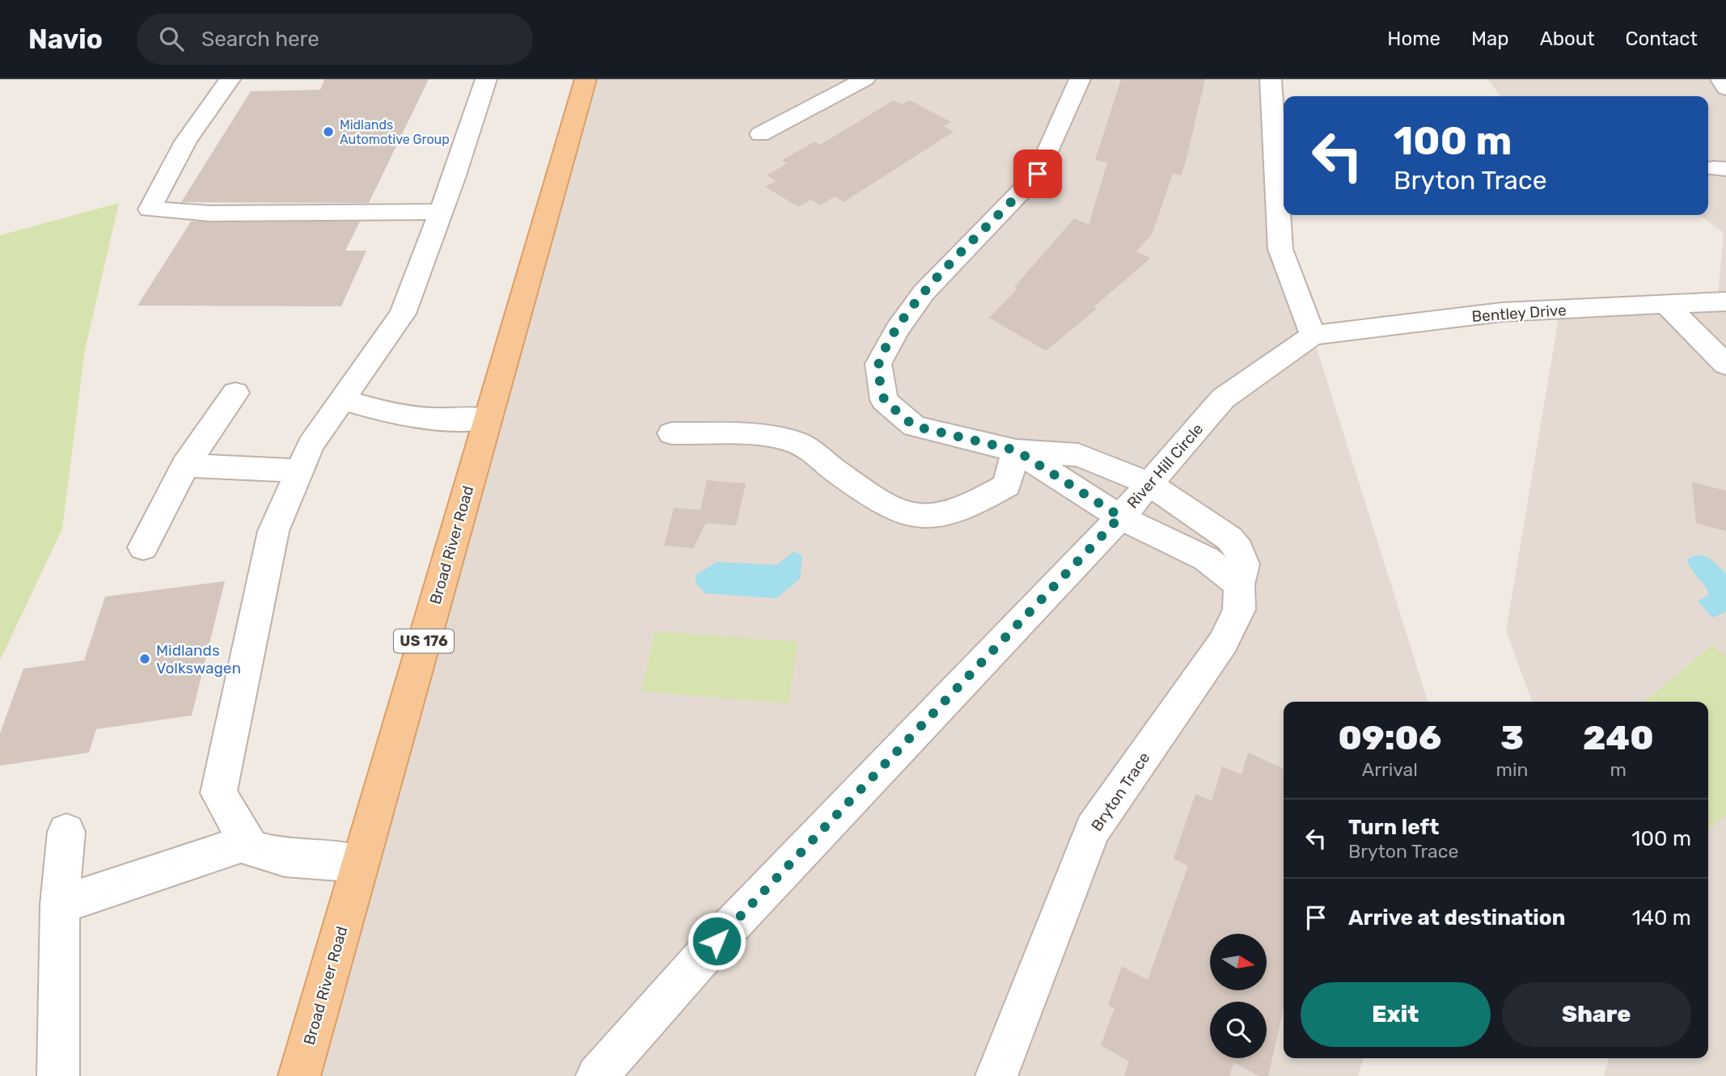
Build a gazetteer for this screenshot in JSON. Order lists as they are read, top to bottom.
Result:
{
  "streets": {
    "main road": ["Broad River Road", "US 176"],
    "street": ["Bentley Drive", "River Hill Circle", "Bryton Trace"]
  },
  "crossings": [
    ["Bentley Drive", "River Hill Circle"],
    ["River Hill Circle", "Bryton Trace"]
  ],
  "places": ["Midlands Automotive Group", "Midlands Volkswagen"],
  "north": "right",
  "page": {
    "header": "Navio",
    "search": "Search here",
    "nav": [
      "Home",
      "Map",
      "About",
      "Contact"
    ],
    "turn": ["100 m", "Bryton Trace"],
    "eta": [
      "09:06",
      "Arrival",
      "3",
      "min",
      "240",
      "m"
    ],
    "list": [
      {
        "name": "Turn left",
        "note": "Bryton Trace",
        "value": "100 m"
      },
      {
        "name": "Arrive at destination",
        "value": "140 m"
      }
    ],
    "buttons": ["Exit", "Share"]
  }
}
